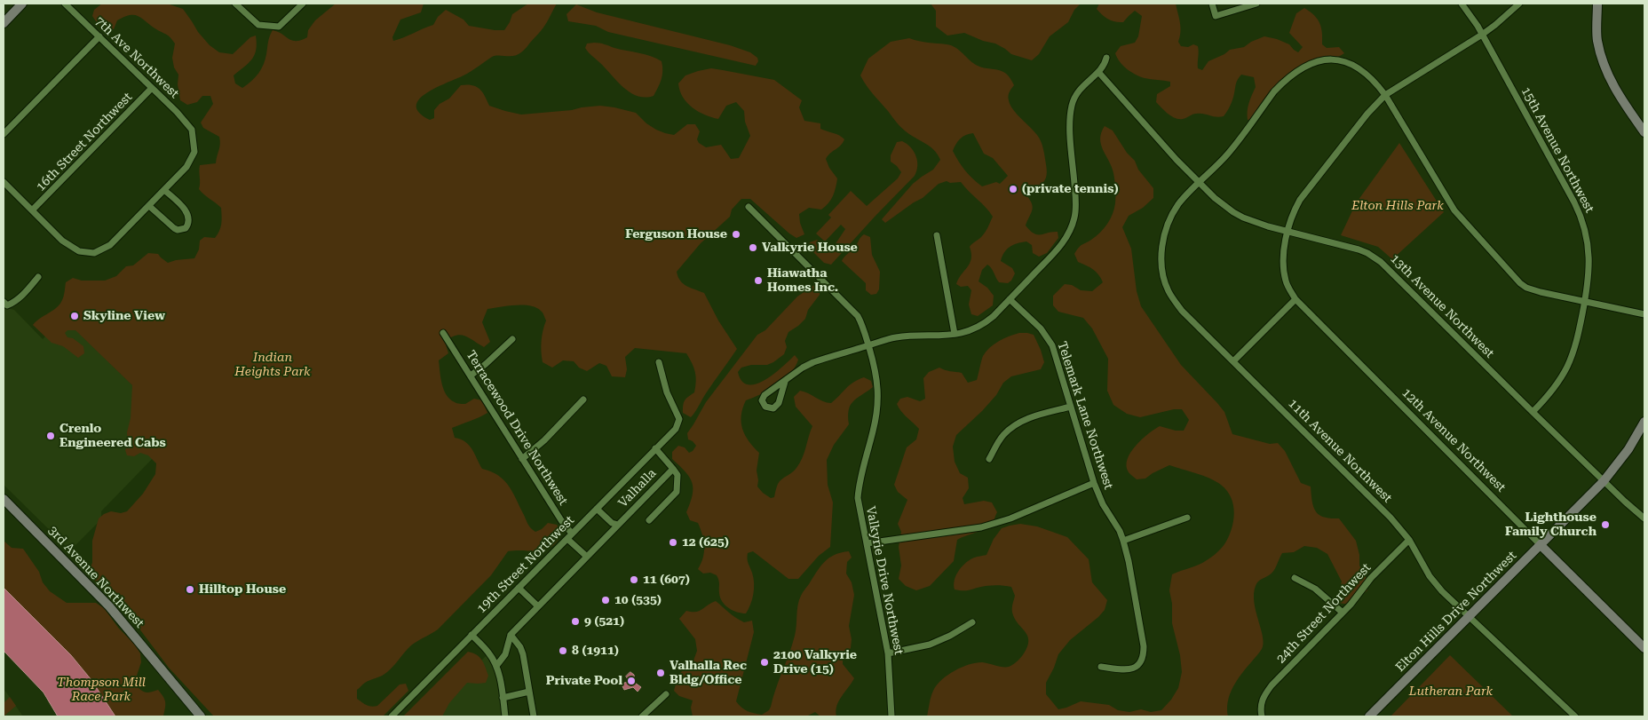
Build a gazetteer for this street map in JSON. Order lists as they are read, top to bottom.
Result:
{
  "streets": {
    "main road": ["12th Avenue Northwest", "3rd Avenue Northwest", "Elton Hills Drive Northwest"],
    "street": [
      "7th Ave Northwest",
      "16th Street Northwest",
      "15th Avenue Northwest",
      "13th Avenue Northwest",
      "Telemark Lane Northwest",
      "Terracewood Drive Northwest",
      "11th Avenue Northwest",
      "Valhalla",
      "19th Street Northwest",
      "Valkyrie Drive Northwest",
      "24th Street Northwest"
    ]
  },
  "crossings": [
    ["7th Ave Northwest", "16th Street Northwest"],
    ["15th Avenue Northwest", "13th Avenue Northwest"],
    ["15th Avenue Northwest", "12th Avenue Northwest"],
    ["15th Avenue Northwest", "11th Avenue Northwest"],
    ["13th Avenue Northwest", "12th Avenue Northwest"],
    ["13th Avenue Northwest", "11th Avenue Northwest"],
    ["13th Avenue Northwest", "Elton Hills Drive Northwest"],
    ["Terracewood Drive Northwest", "19th Street Northwest"],
    ["12th Avenue Northwest", "11th Avenue Northwest"],
    ["12th Avenue Northwest", "Elton Hills Drive Northwest"],
    ["11th Avenue Northwest", "Elton Hills Drive Northwest"],
    ["11th Avenue Northwest", "24th Street Northwest"],
    ["Valhalla", "19th Street Northwest"]
  ],
  "parks": [
    "Elton Hills Park",
    "Indian Heights Park",
    "Thompson Mill Race Park",
    "Lutheran Park"
  ],
  "places": [
    "(private tennis)",
    "Ferguson House",
    "Valkyrie House",
    "Hiawatha Homes Inc.",
    "Skyline View",
    "Crenlo Engineered Cabs",
    "Lighthouse Family Church",
    "12 (625)",
    "11 (607)",
    "Hilltop House",
    "10 (535)",
    "9 (521)",
    "8 (1911)",
    "2100 Valkyrie Drive (15)",
    "Valhalla Rec Bldg/Office",
    "Private Pool"
  ]
}
